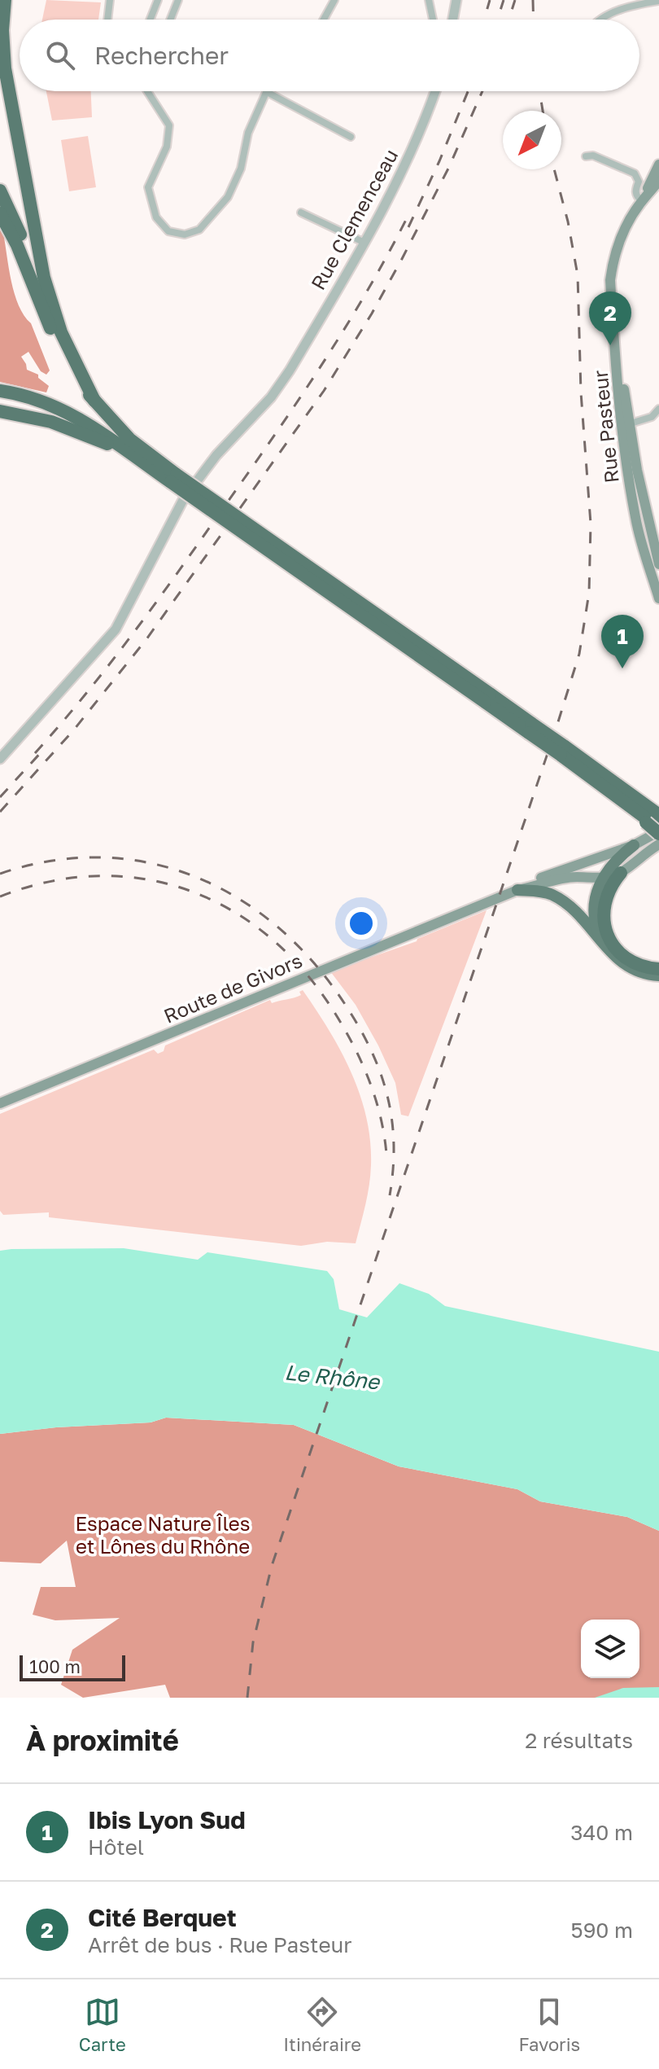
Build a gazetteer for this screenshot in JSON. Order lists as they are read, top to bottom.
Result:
{
  "streets": {
    "main road": ["Rue Pasteur", "Route de Givors"],
    "street": ["Rue Clemenceau"]
  },
  "water": ["Le Rhône"],
  "parks": ["Espace Nature Îles et Lônes du Rhône"],
  "scale_bar": "100 m",
  "north": "bottom left",
  "page": {
    "search": "Rechercher",
    "pins": ["2", "1"],
    "scale": "100 m",
    "heading": ["À proximité", "2 résultats"],
    "list": [
      {
        "mark": "1",
        "name": "Ibis Lyon Sud",
        "note": "Hôtel",
        "value": "340 m"
      },
      {
        "mark": "2",
        "name": "Cité Berquet",
        "note": "Arrêt de bus · Rue Pasteur",
        "value": "590 m"
      }
    ],
    "nav": ["Carte", "Itinéraire", "Favoris"]
  }
}
